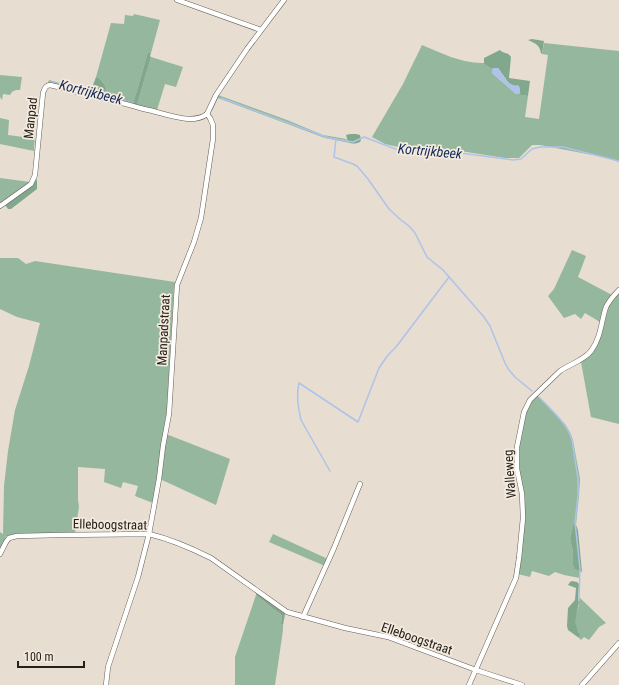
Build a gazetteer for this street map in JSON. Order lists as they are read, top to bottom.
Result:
{
  "streets": {
    "street": [
      "Manpad",
      "Manpadstraat",
      "Walleweg",
      "Elleboogstraat"
    ]
  },
  "crossings": [
    ["Manpad", "Manpadstraat"],
    ["Manpadstraat", "Elleboogstraat"],
    ["Walleweg", "Elleboogstraat"]
  ],
  "water": ["Kortrijkbeek"],
  "scale_bar": "100 m"
}
